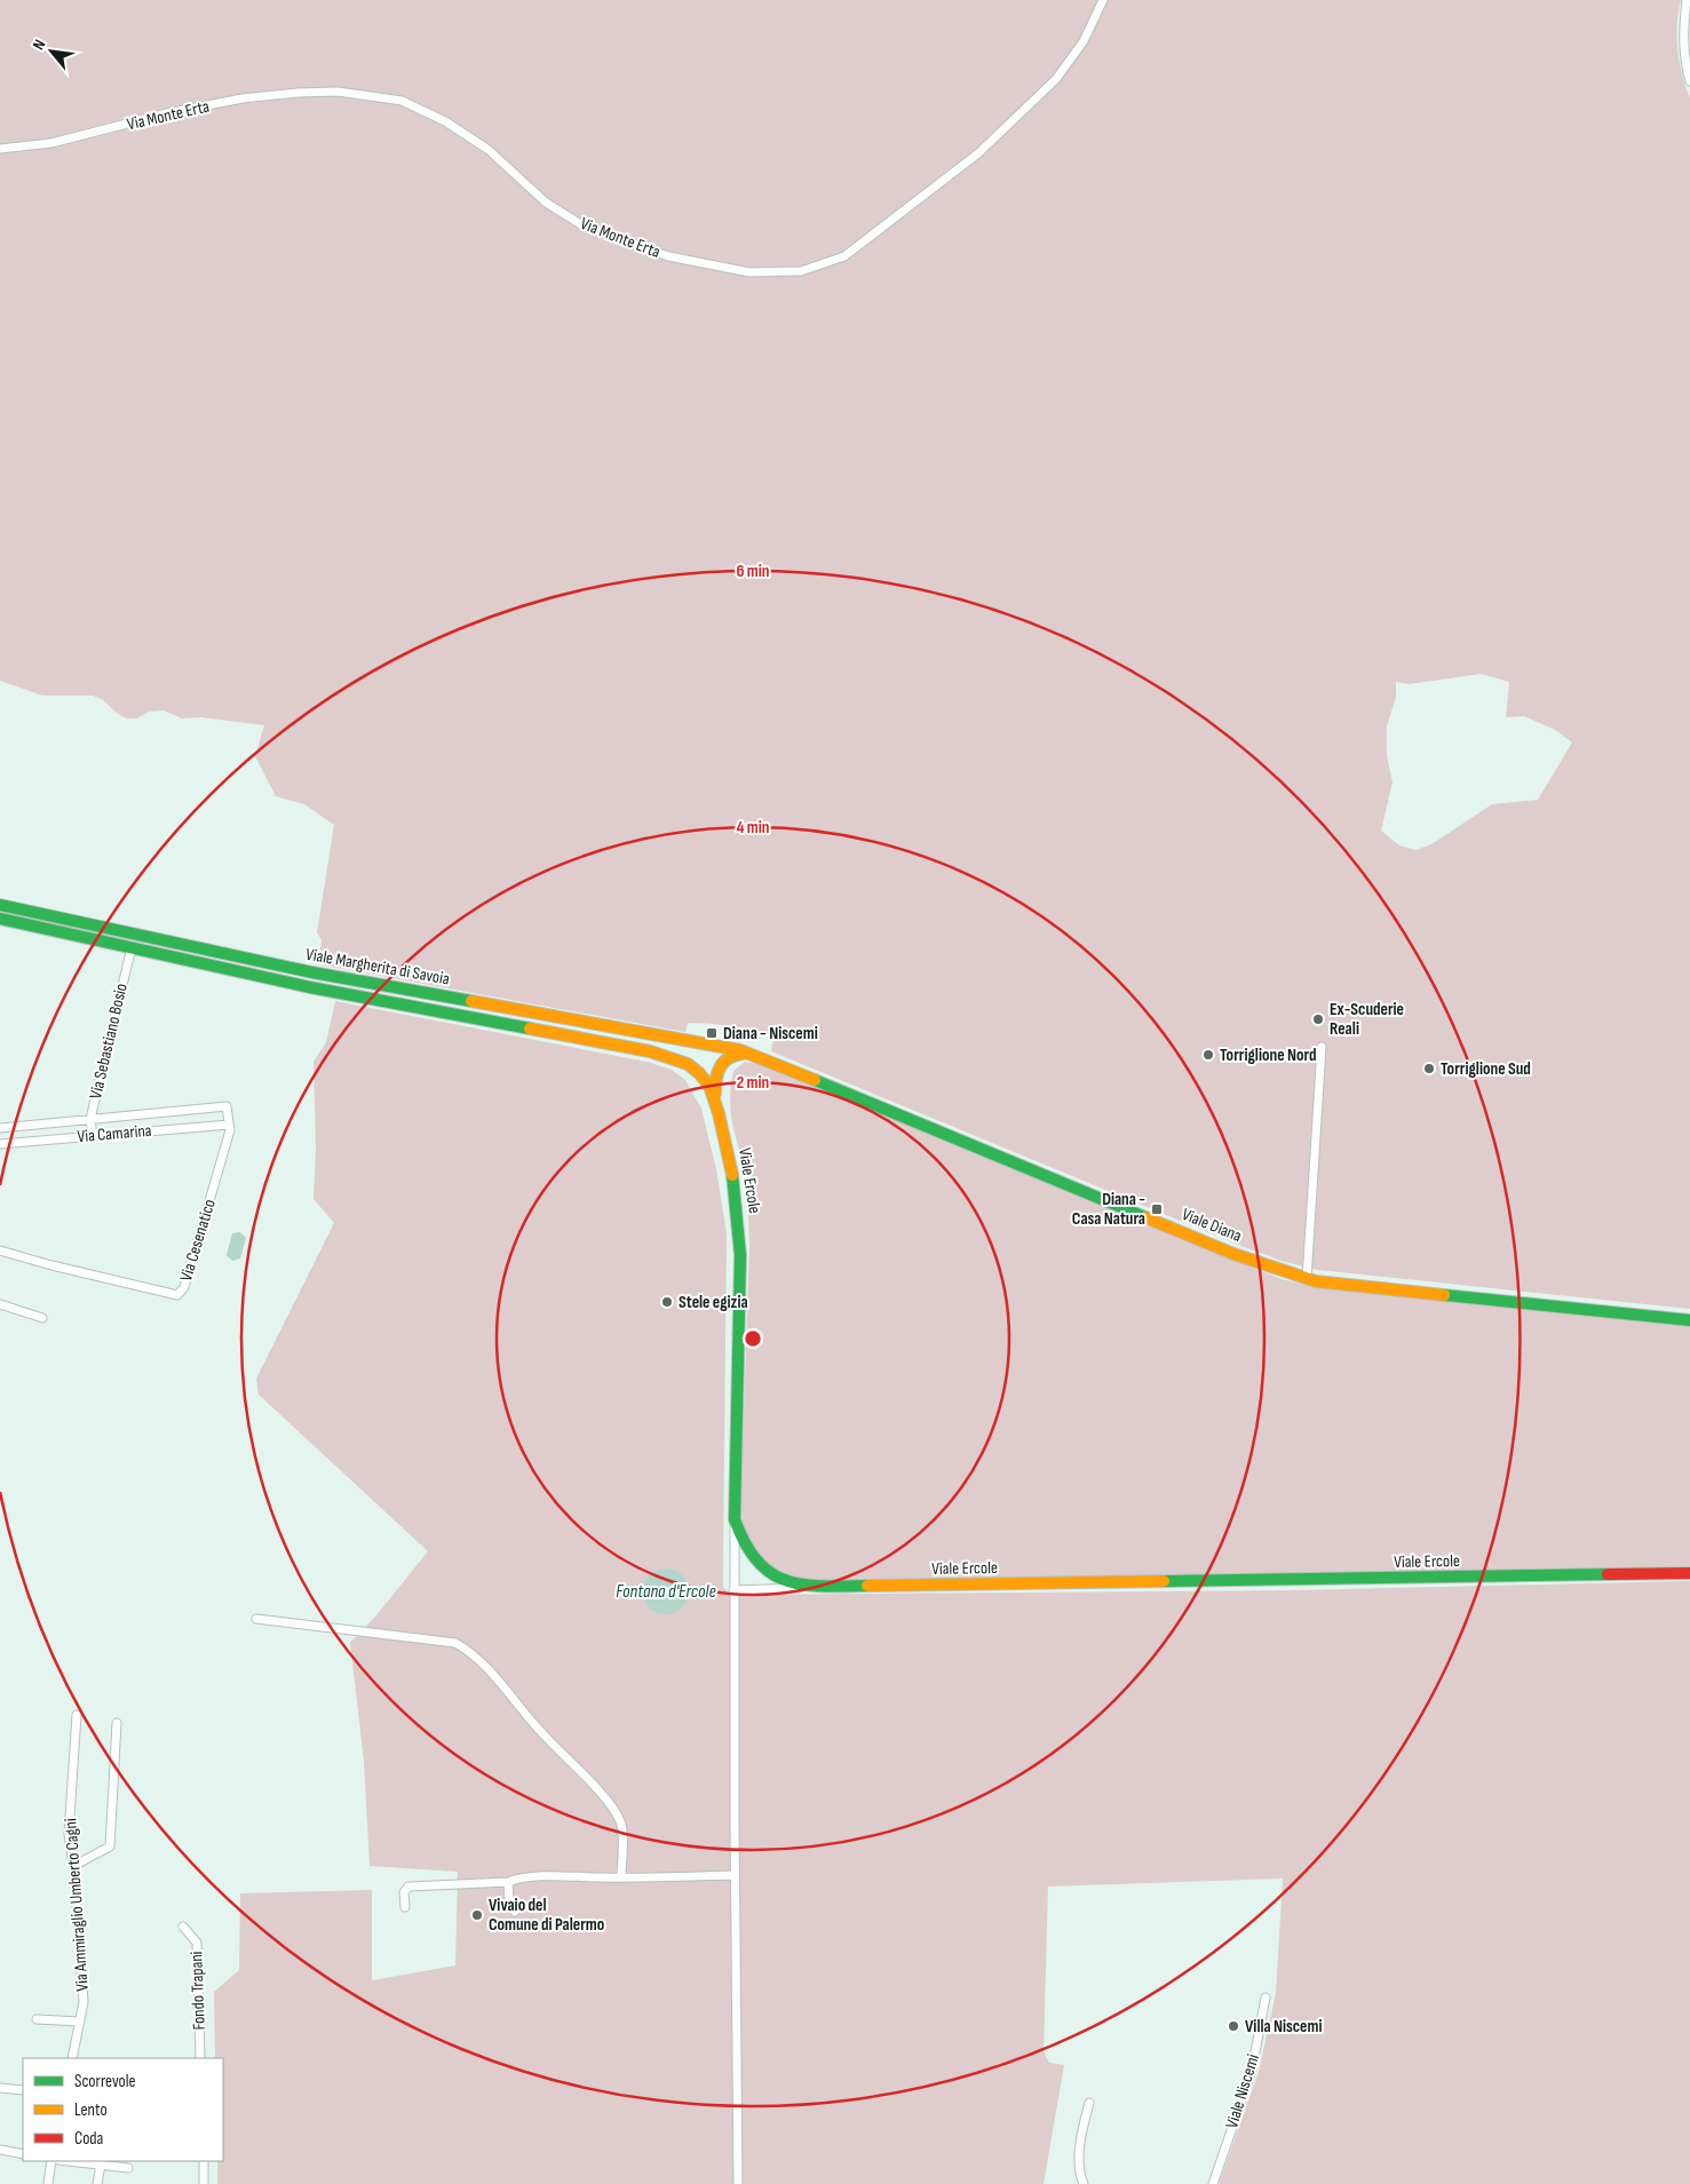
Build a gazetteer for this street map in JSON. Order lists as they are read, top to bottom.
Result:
{
  "streets": {
    "street": [
      "Via Monte Erta",
      "Viale Margherita di Savoia",
      "Via Sebastiano Bosio",
      "Via Camarina",
      "Viale Ercole",
      "Viale Diana",
      "Via Cesenatico",
      "Via Ammiraglio Umberto Cagni",
      "Fondo Trapani",
      "Viale Niscemi"
    ]
  },
  "crossings": [
    ["Viale Margherita di Savoia", "Via Sebastiano Bosio"],
    ["Viale Margherita di Savoia", "Viale Ercole"],
    ["Viale Margherita di Savoia", "Viale Diana"],
    ["Via Sebastiano Bosio", "Via Camarina"],
    ["Via Camarina", "Via Cesenatico"]
  ],
  "water": ["Fontana d'Ercole"],
  "places": {
    "other": [
      "Ex-Scuderie Reali",
      "Torriglione Nord",
      "Torriglione Sud",
      "Stele egizia",
      "Vivaio del Comune di Palermo",
      "Villa Niscemi"
    ],
    "transit": ["Diana - Niscemi", "Diana - Casa Natura"]
  },
  "legend": ["Scorrevole", "Lento", "Coda"],
  "north": "top left",
  "rings": ["6 min", "4 min", "2 min"]
}
